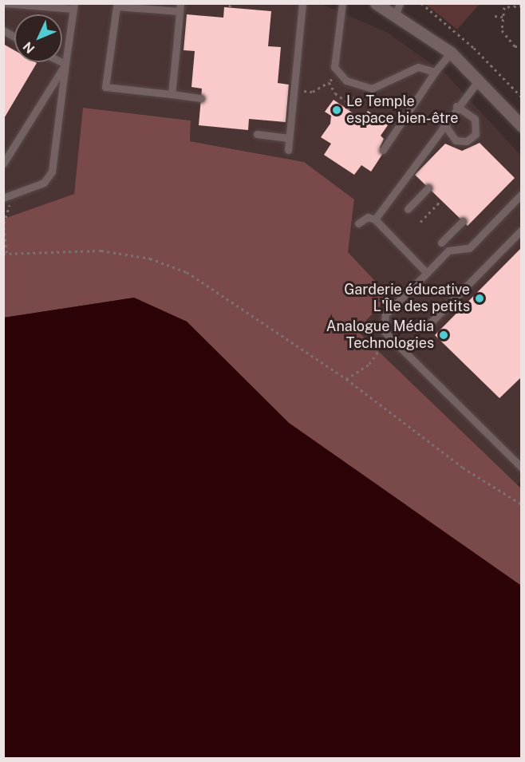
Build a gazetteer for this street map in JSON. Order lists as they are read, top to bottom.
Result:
{
  "places": ["Le Temple espace bien-être", "Garderie éducative L'Île des petits", "Analogue Média Technologies"],
  "north": "bottom left"
}
